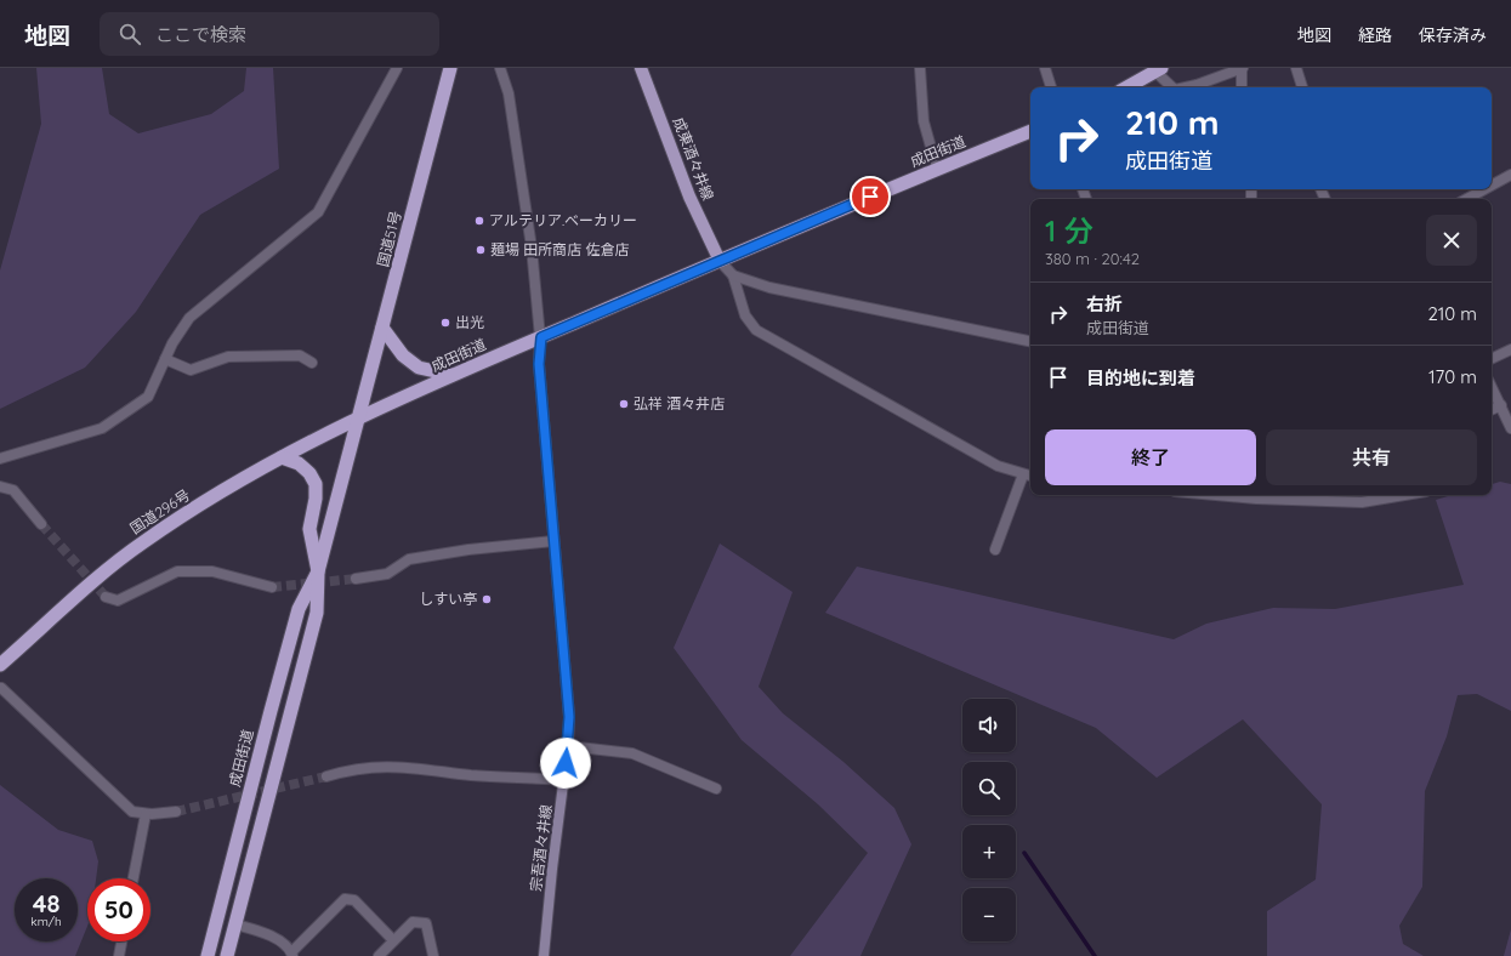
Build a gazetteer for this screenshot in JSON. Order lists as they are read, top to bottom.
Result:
{
  "streets": {
    "highway": ["成田街道", "国道51号", "国道296号"],
    "main road": ["成東酒々井線", "宗吾酒々井線"]
  },
  "crossings": [
    ["成田街道", "成東酒々井線"],
    ["成田街道", "国道51号"],
    ["成田街道", "国道296号"],
    ["成田街道", "宗吾酒々井線"],
    ["国道51号", "国道296号"]
  ],
  "places": [
    "アルテリア.ベーカリー",
    "麺場 田所商店 佐倉店",
    "出光",
    "弘祥 酒々井店",
    "しすい亭"
  ],
  "page": {
    "header": "地図",
    "search": "ここで検索",
    "nav": ["地図", "経路", "保存済み"],
    "turn": ["210 m", "成田街道"],
    "heading": ["1 分", "380 m · 20:42"],
    "list": [
      {
        "name": "右折",
        "note": "成田街道",
        "value": "210 m"
      },
      {
        "name": "目的地に到着",
        "value": "170 m"
      }
    ],
    "buttons": ["終了", "共有"],
    "map_buttons": ["+", "−"],
    "speed": "48 km/h",
    "limit": "50"
  }
}
